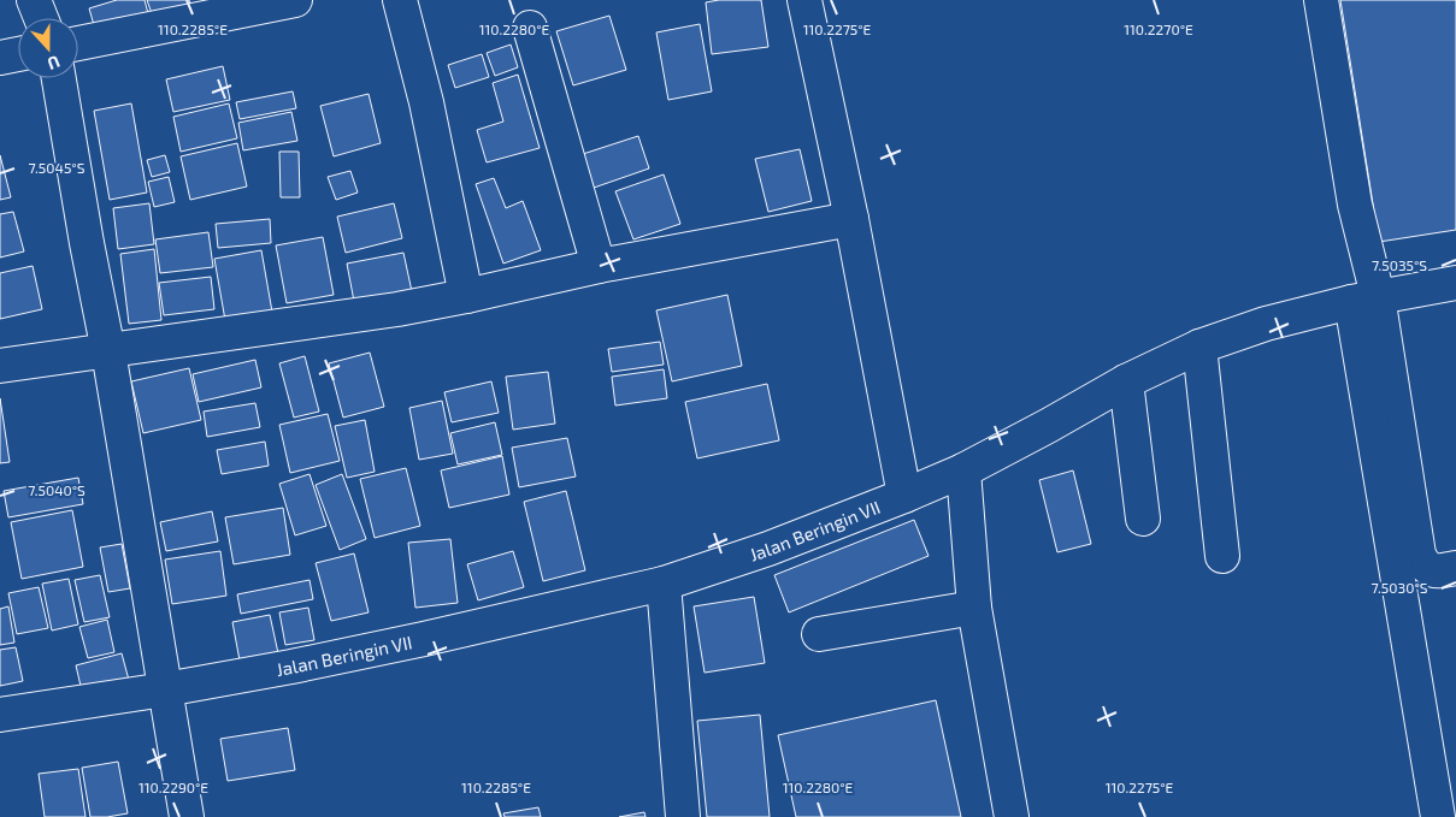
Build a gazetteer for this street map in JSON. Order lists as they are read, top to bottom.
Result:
{
  "streets": {
    "street": ["Jalan Beringin VII"]
  },
  "north": "bottom",
  "coordinates": [
    "110.2285°E",
    "110.2280°E",
    "110.2275°E",
    "110.2270°E",
    "7.5045°S",
    "7.5035°S",
    "7.5040°S",
    "7.5030°S",
    "110.2290°E"
  ]
}
